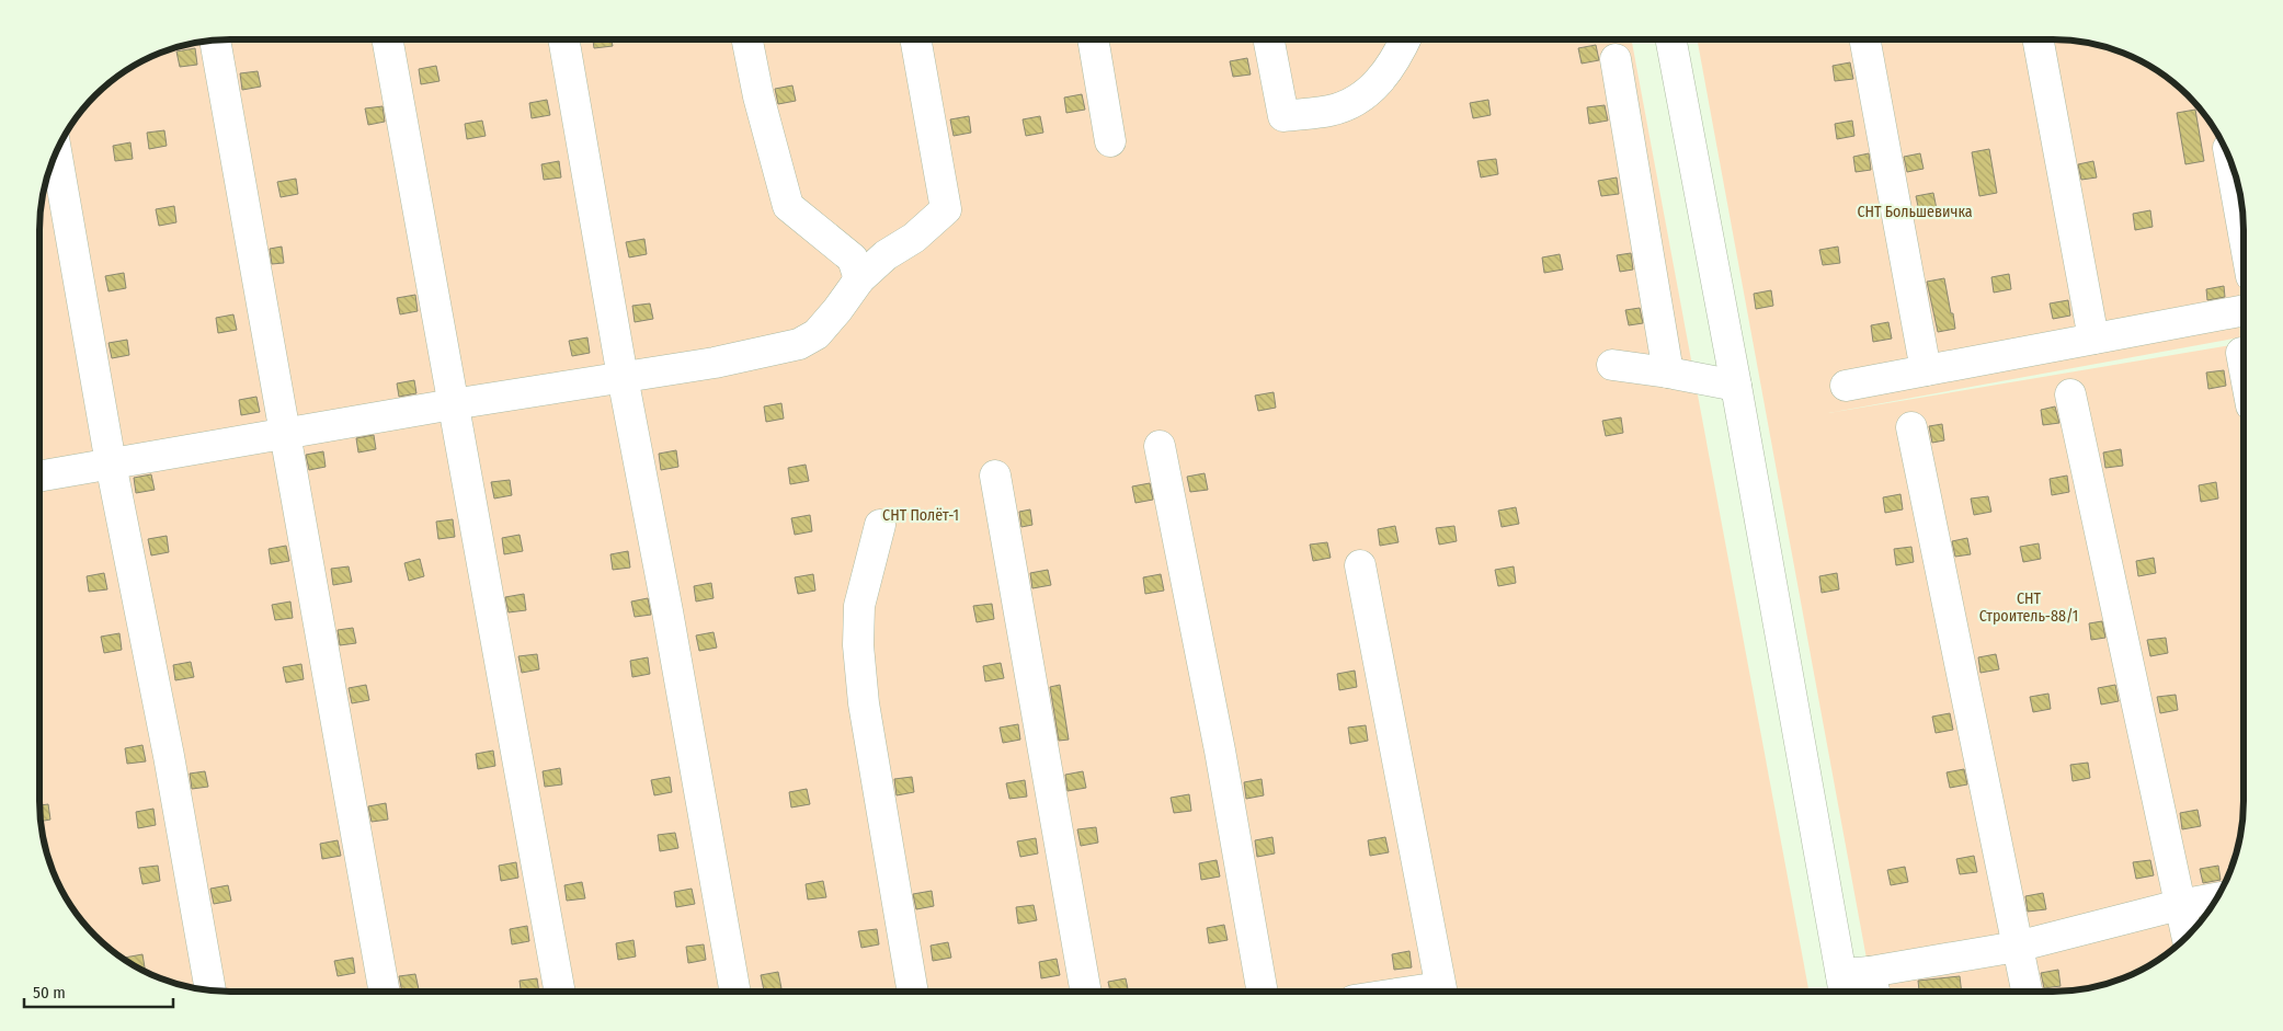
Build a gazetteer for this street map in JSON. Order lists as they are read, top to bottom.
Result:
{
  "parks": ["СНТ Большевичка", "СНТ Полёт-1", "СНТ Строитель-88/1"],
  "scale_bar": "50 m"
}
